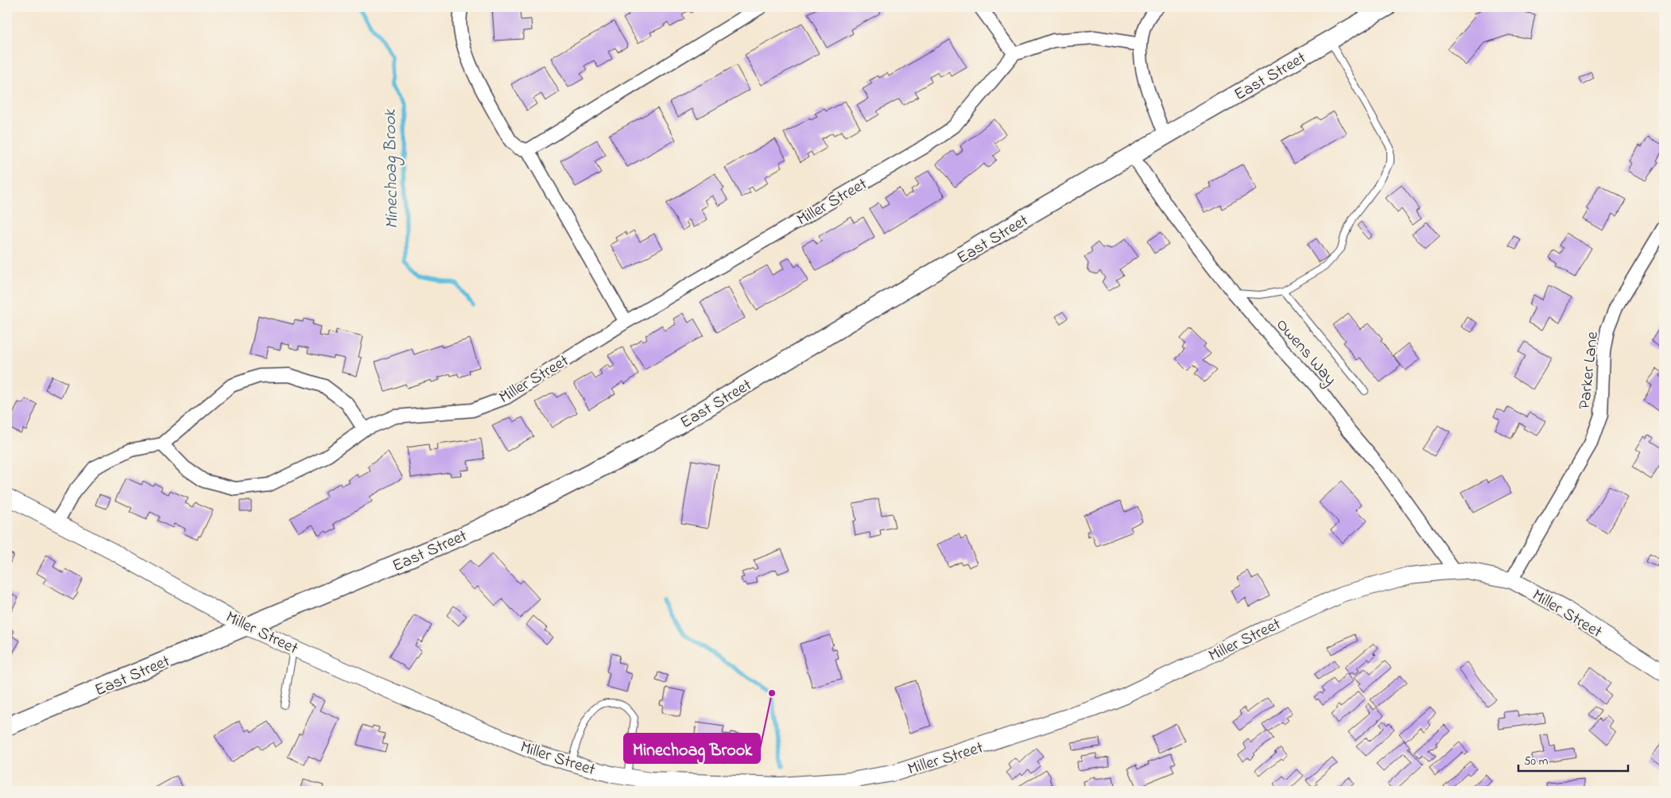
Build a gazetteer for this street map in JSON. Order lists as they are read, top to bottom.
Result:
{
  "streets": {
    "main road": ["East Street"],
    "street": ["Miller Street", "Owens Way", "Parker Lane"]
  },
  "crossings": [
    ["East Street", "Miller Street"],
    ["East Street", "Owens Way"],
    ["Miller Street", "Owens Way"],
    ["Miller Street", "Parker Lane"]
  ],
  "water": ["Minechoag Brook"],
  "places": ["Minechoag Brook"],
  "scale_bar": "50 m"
}
